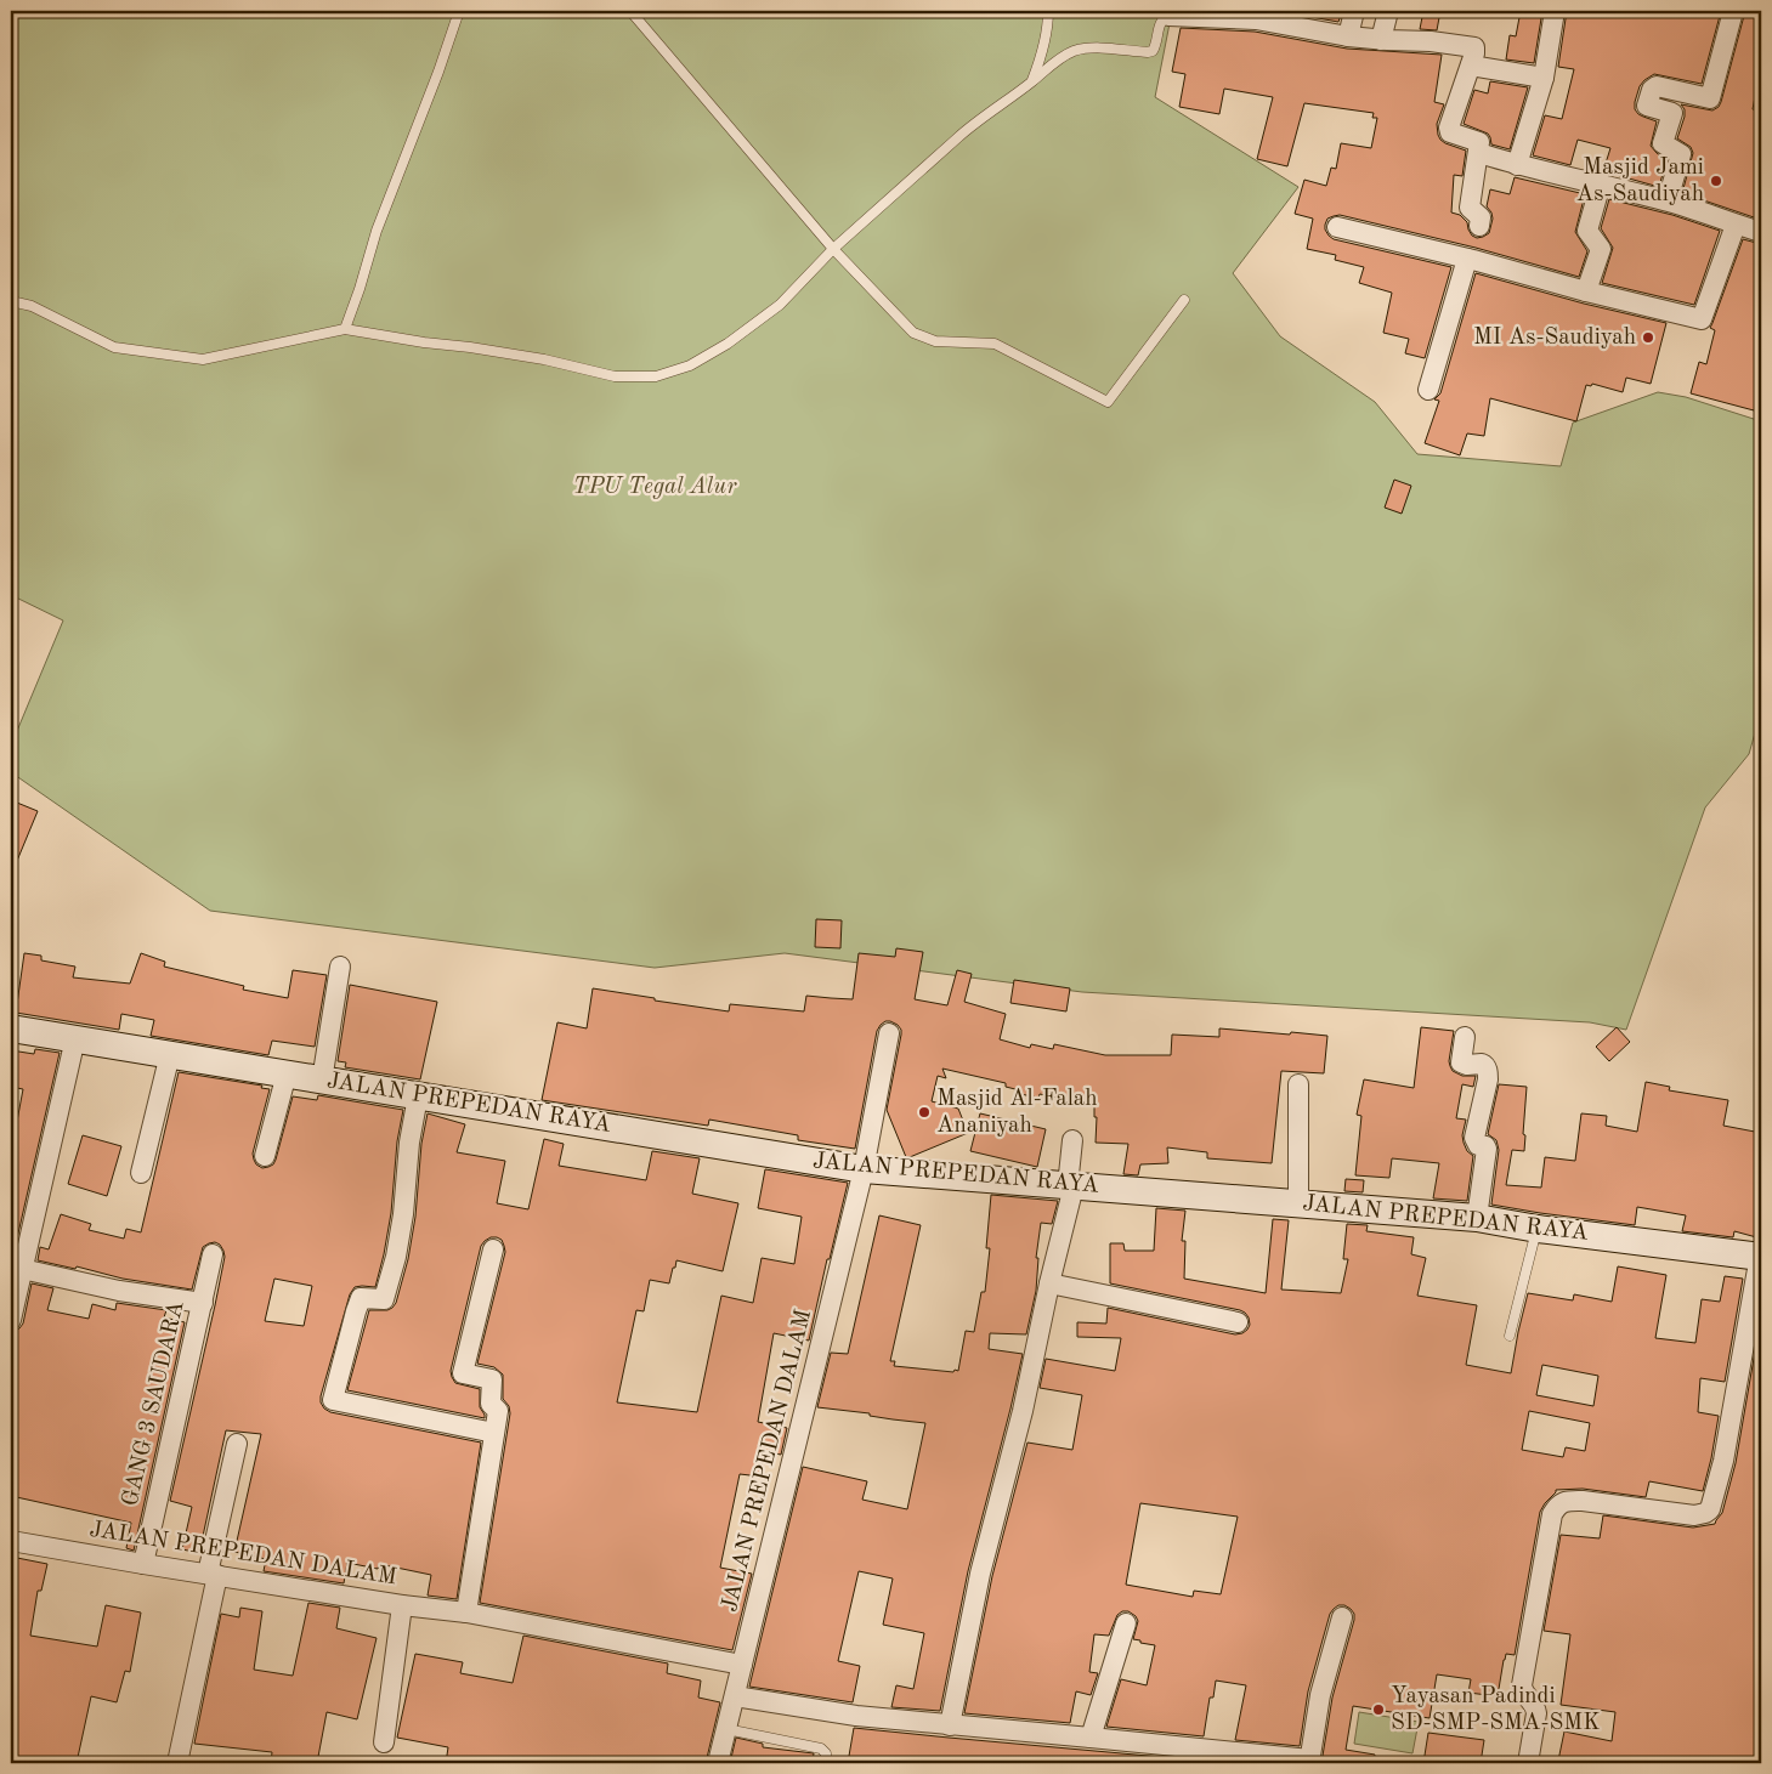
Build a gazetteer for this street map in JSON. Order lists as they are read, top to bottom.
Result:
{
  "streets": {
    "street": ["JALAN PREPEDAN RAYA", "GANG 3 SAUDARA", "JALAN PREPEDAN DALAM"]
  },
  "crossings": [
    ["JALAN PREPEDAN RAYA", "JALAN PREPEDAN DALAM"],
    ["GANG 3 SAUDARA", "JALAN PREPEDAN DALAM"]
  ],
  "parks": ["TPU Tegal Alur"],
  "places": [
    "Masjid Jami As-Saudiyah",
    "MI As-Saudiyah",
    "Masjid Al-Falah Ananiyah",
    "Yayasan Padindi SD-SMP-SMA-SMK"
  ]
}
